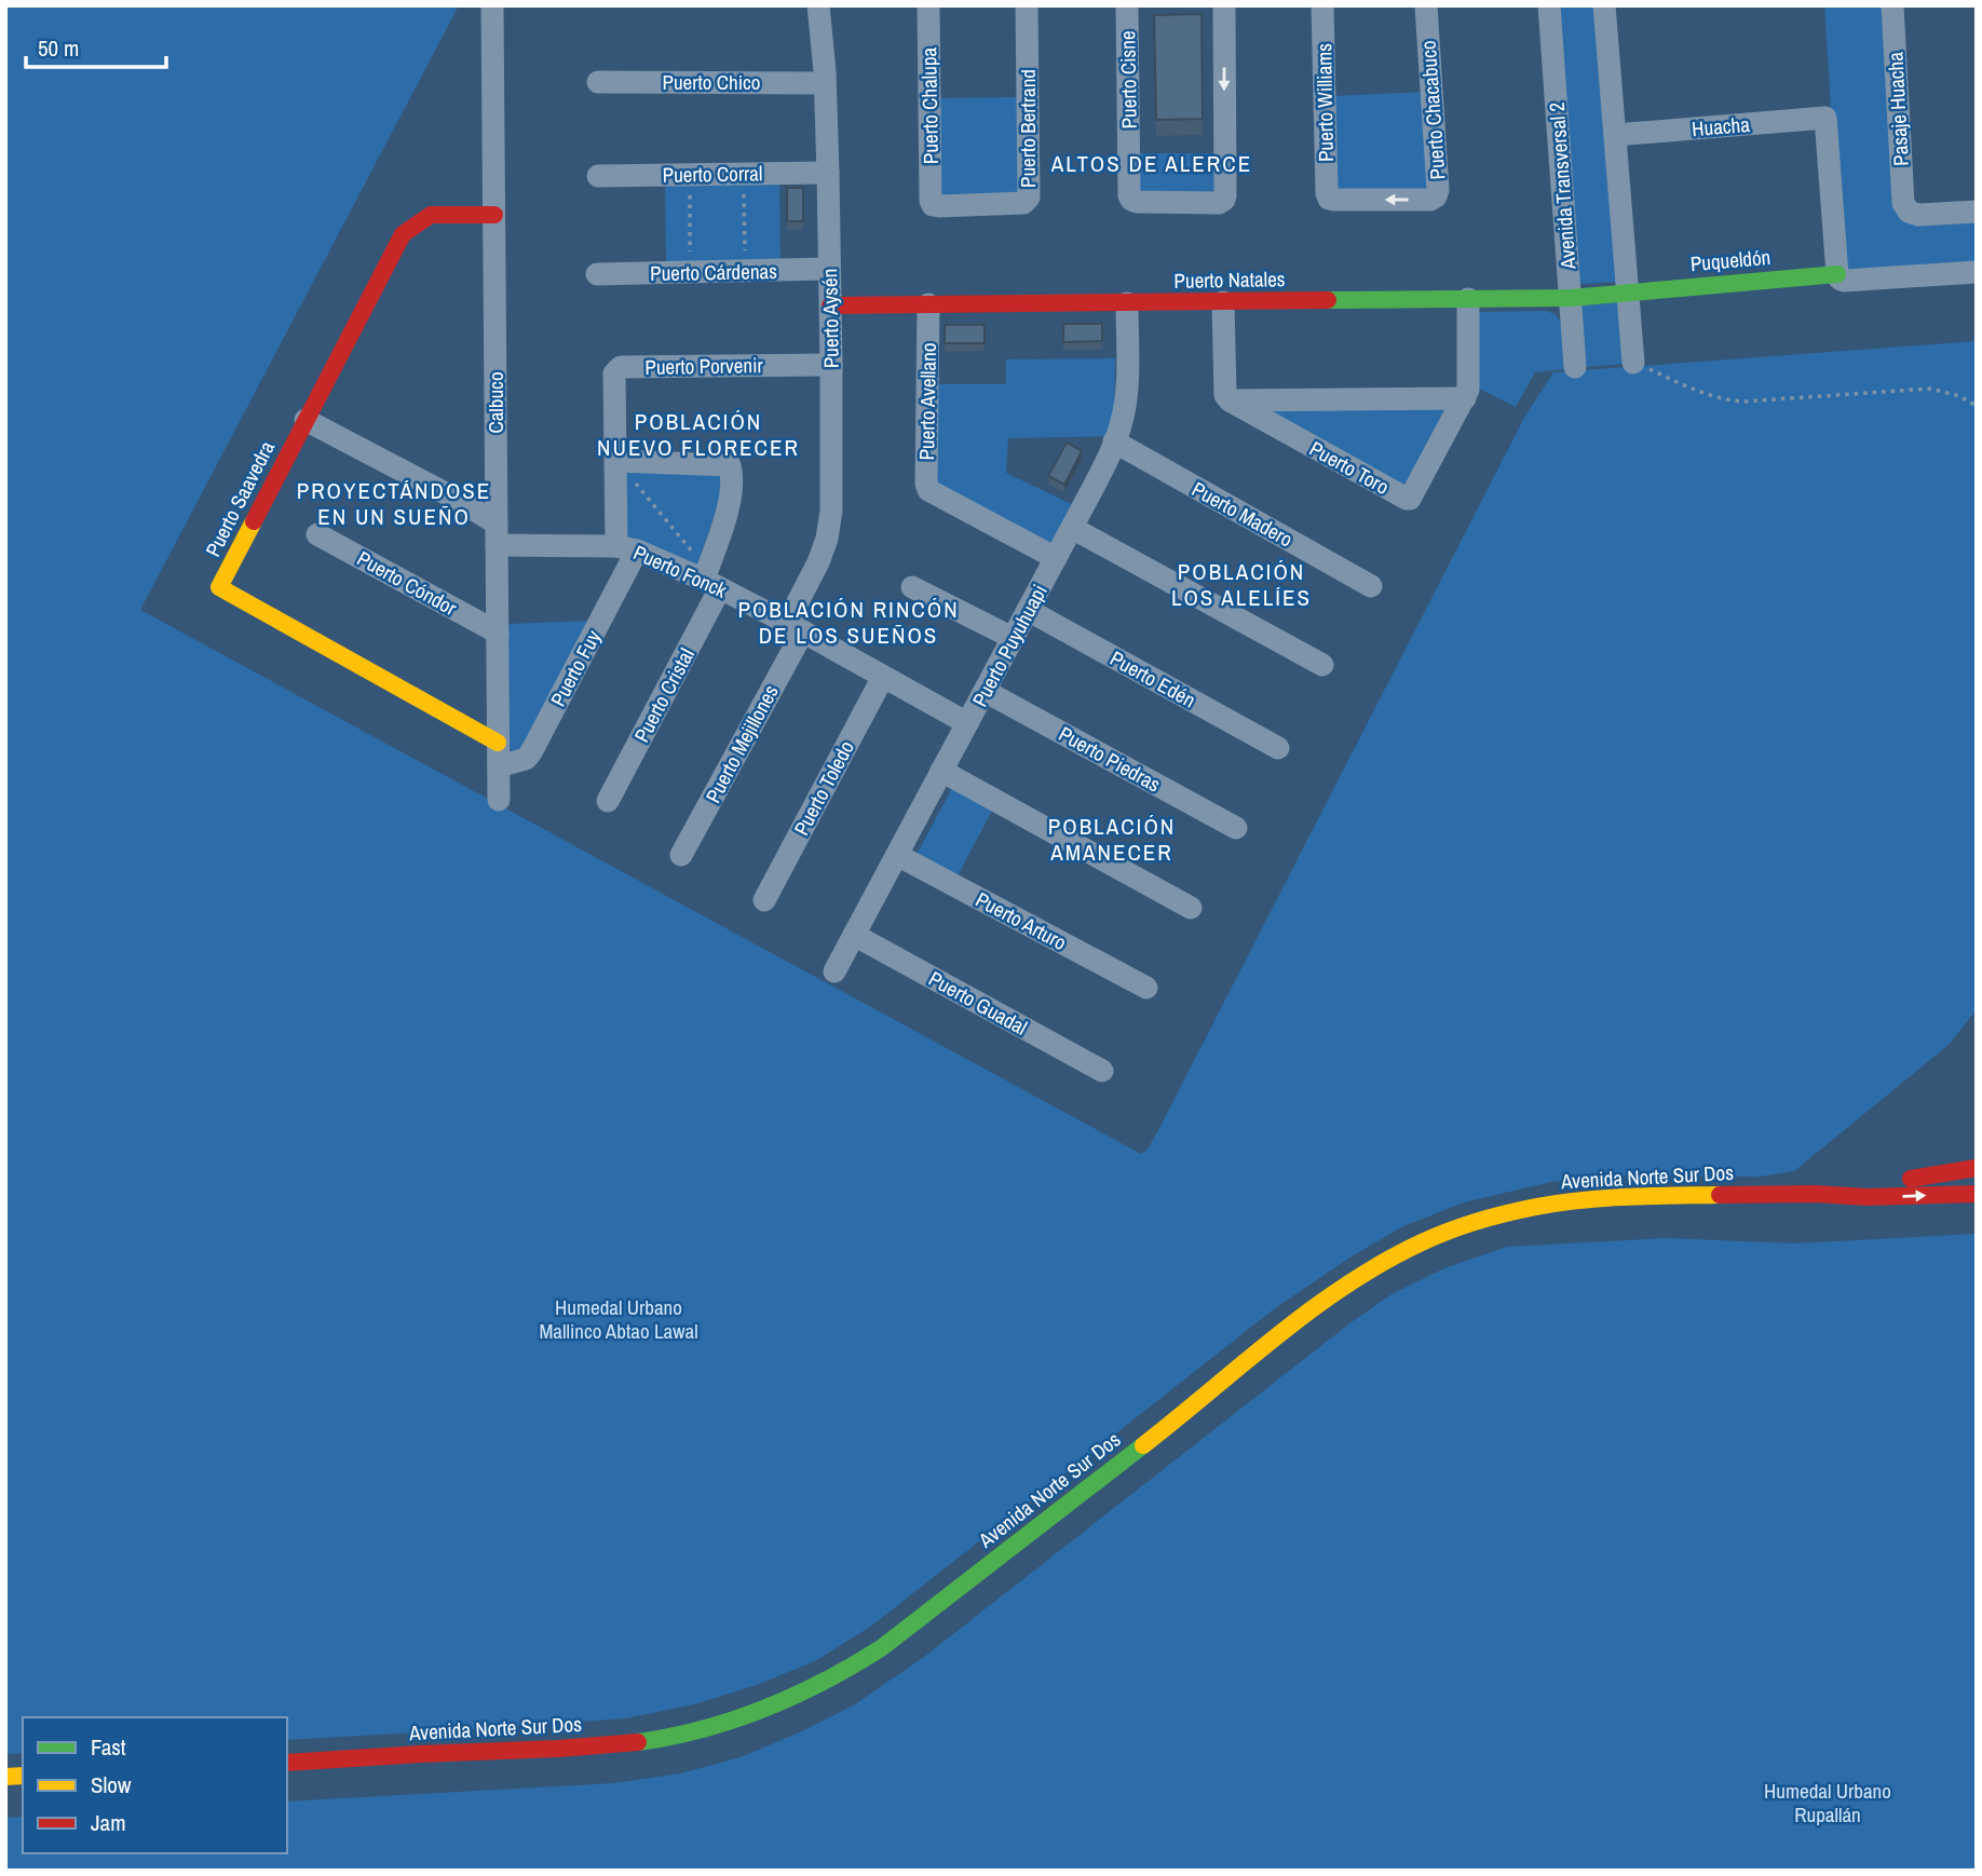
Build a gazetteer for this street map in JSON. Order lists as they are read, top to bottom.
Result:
{
  "streets": {
    "main road": [
      "Puqueldón",
      "Puerto Natales",
      "Puerto Saavedra",
      "Avenida Norte Sur Dos"
    ],
    "street": [
      "Puerto Cisne",
      "Puerto Chico",
      "Puerto Williams",
      "Puerto Chalupa",
      "Pasaje Huacha",
      "Puerto Chacabuco",
      "Huacha",
      "Puerto Bertrand",
      "Puerto Corral",
      "Avenida Transversal 2",
      "Puerto Cárdenas",
      "Puerto Aysén",
      "Puerto Porvenir",
      "Puerto Avellano",
      "Calbuco",
      "Puerto Toro",
      "Puerto Madero",
      "Puerto Fonck",
      "Puerto Cóndor",
      "Puerto Puyuhuapi",
      "Puerto Fuy",
      "Puerto Edén",
      "Puerto Cristal",
      "Puerto Mejillones",
      "Puerto Piedras",
      "Puerto Toledo",
      "Puerto Arturo",
      "Puerto Guadal"
    ]
  },
  "crossings": [
    ["Puerto Chico", "Puerto Aysén"],
    ["Puerto Williams", "Puerto Chacabuco"],
    ["Puerto Chalupa", "Puerto Bertrand"],
    ["Huacha", "Puqueldón"],
    ["Puerto Corral", "Puerto Aysén"],
    ["Avenida Transversal 2", "Puerto Natales"],
    ["Puqueldón", "Puerto Natales"],
    ["Puerto Cárdenas", "Puerto Aysén"],
    ["Puerto Natales", "Puerto Aysén"],
    ["Puerto Natales", "Puerto Avellano"],
    ["Puerto Natales", "Puerto Toro"],
    ["Puerto Natales", "Puerto Puyuhuapi"],
    ["Puerto Aysén", "Puerto Porvenir"],
    ["Puerto Aysén", "Puerto Fonck"],
    ["Puerto Aysén", "Puerto Mejillones"],
    ["Puerto Porvenir", "Puerto Fonck"],
    ["Puerto Porvenir", "Puerto Fuy"],
    ["Puerto Porvenir", "Puerto Cristal"],
    ["Puerto Avellano", "Puerto Puyuhuapi"],
    ["Calbuco", "Puerto Saavedra"],
    ["Calbuco", "Puerto Fonck"],
    ["Calbuco", "Puerto Cóndor"],
    ["Calbuco", "Puerto Fuy"],
    ["Puerto Madero", "Puerto Puyuhuapi"],
    ["Puerto Fonck", "Puerto Puyuhuapi"],
    ["Puerto Fonck", "Puerto Fuy"],
    ["Puerto Fonck", "Puerto Cristal"],
    ["Puerto Fonck", "Puerto Mejillones"],
    ["Puerto Fonck", "Puerto Toledo"],
    ["Puerto Puyuhuapi", "Puerto Edén"],
    ["Puerto Puyuhuapi", "Puerto Piedras"],
    ["Puerto Puyuhuapi", "Puerto Arturo"],
    ["Puerto Puyuhuapi", "Puerto Guadal"]
  ],
  "districts": [
    "ALTOS DE ALERCE",
    "POBLACIÓN NUEVO FLORECER",
    "PROYECTÁNDOSE EN UN SUEÑO",
    "POBLACIÓN LOS ALELÍES",
    "POBLACIÓN RINCÓN DE LOS SUEÑOS",
    "POBLACIÓN AMANECER"
  ],
  "parks": ["Humedal Urbano Mallinco Abtao Lawal", "Humedal Urbano Rupallán"],
  "legend": ["Fast", "Slow", "Jam"],
  "scale_bar": "50 m"
}
